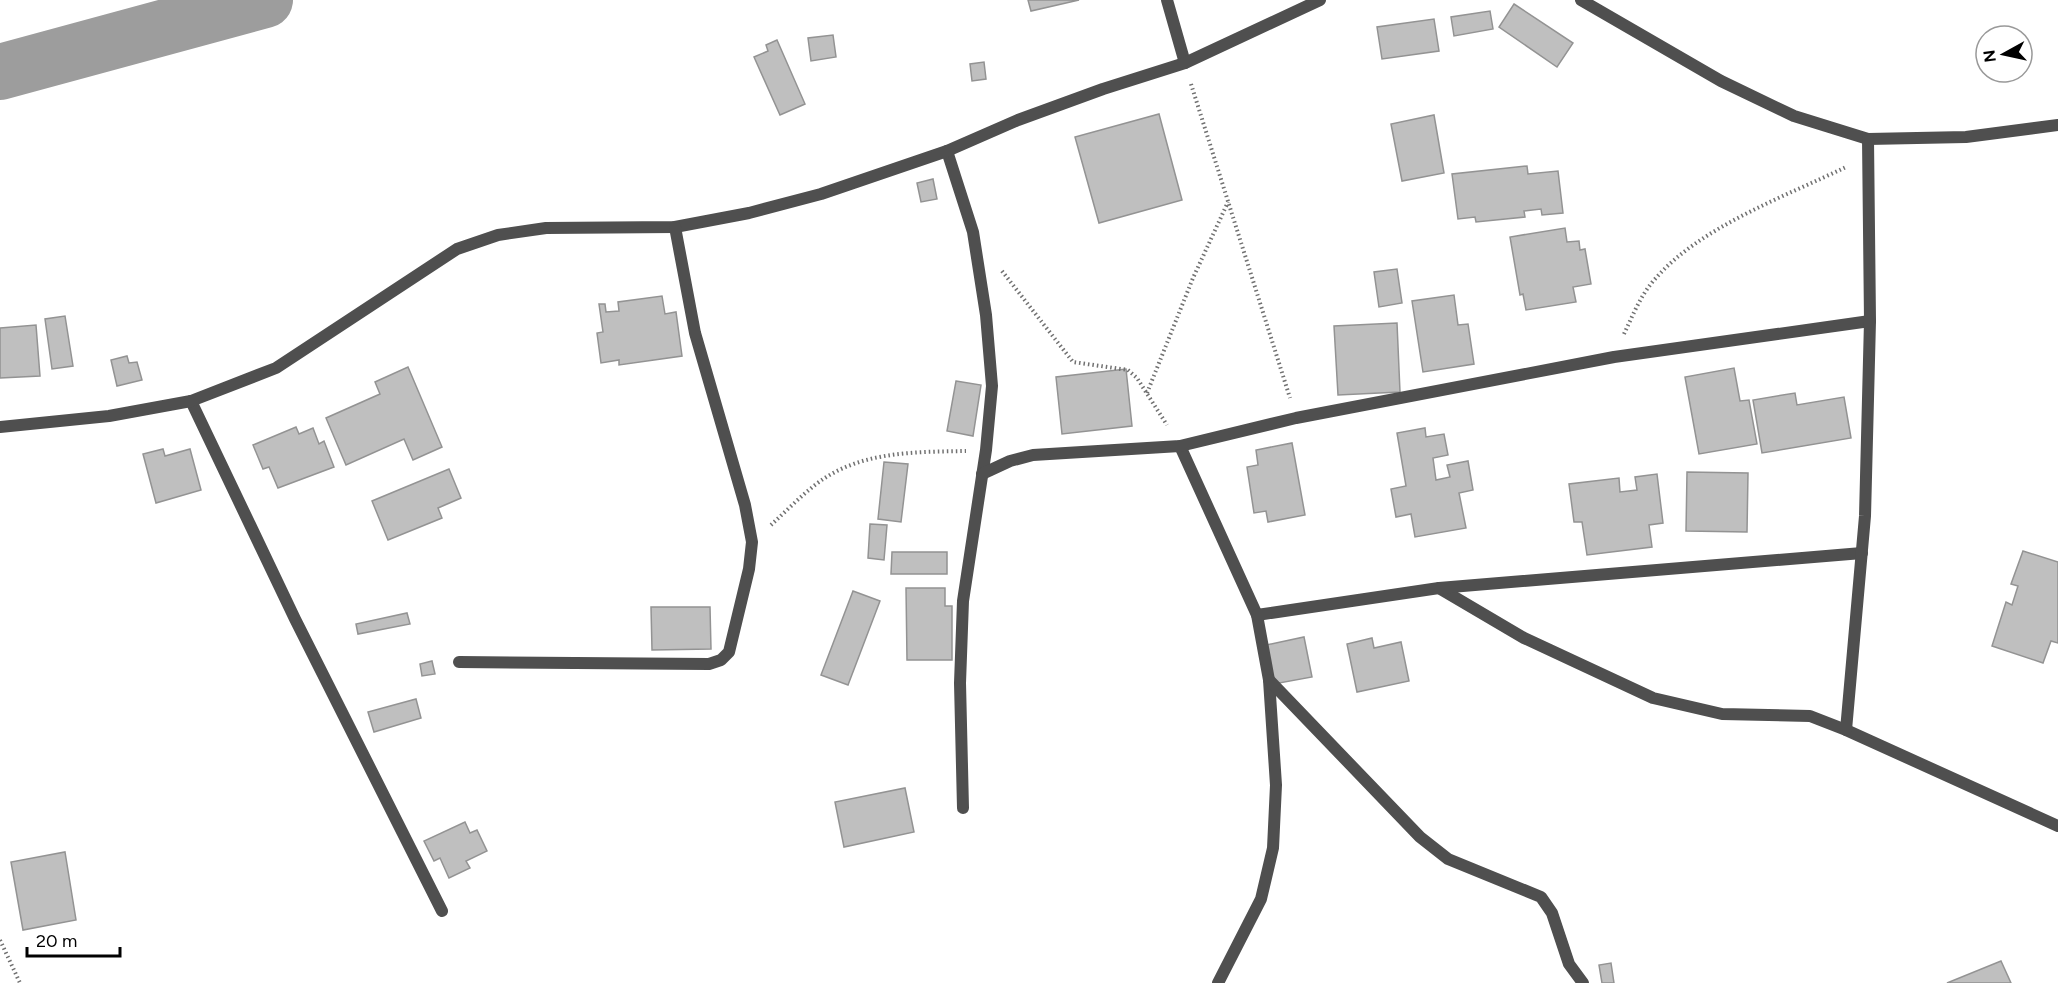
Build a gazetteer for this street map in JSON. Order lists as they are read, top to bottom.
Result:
{
  "scale_bar": "20 m",
  "north": "left"
}
